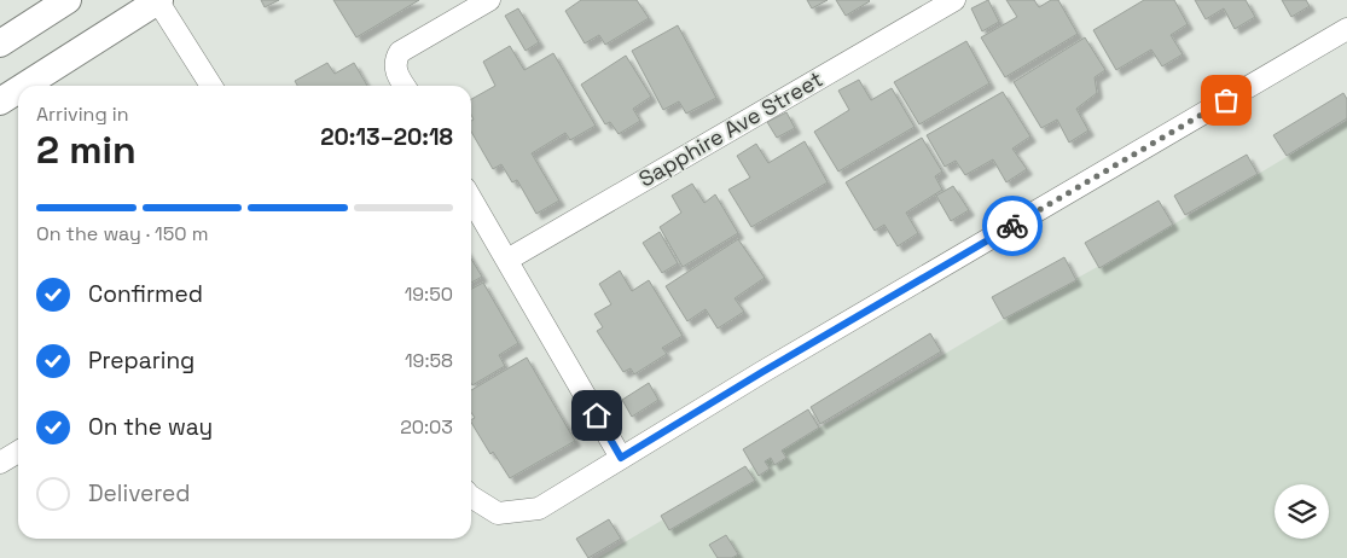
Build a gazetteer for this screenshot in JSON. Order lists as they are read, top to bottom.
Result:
{
  "streets": {
    "street": ["Sapphire Ave Street"]
  },
  "page": {
    "heading": ["2 min", "Arriving in", "20:13–20:18"],
    "bar": "On the way · 150 m",
    "list": [
      ["Confirmed", "19:50"],
      ["Preparing", "19:58"],
      ["On the way", "20:03"],
      "Delivered"
    ]
  }
}
